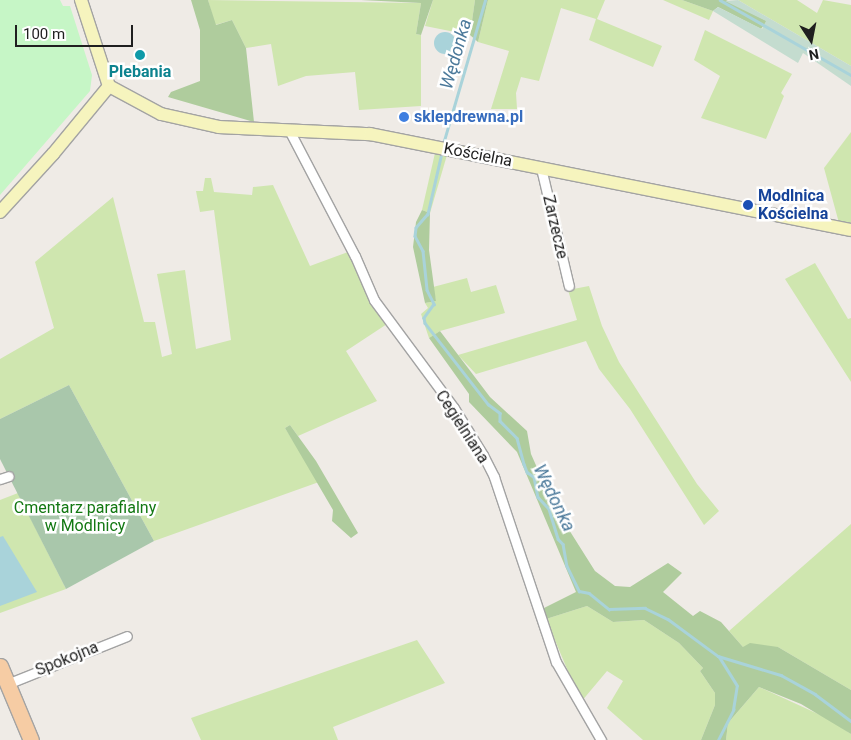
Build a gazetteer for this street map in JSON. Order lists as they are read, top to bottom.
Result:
{
  "streets": {
    "street": [
      "Kościelna",
      "Zarzecze",
      "Cegielniana",
      "Spokojna"
    ]
  },
  "crossings": [
    ["Kościelna", "Zarzecze"],
    ["Kościelna", "Cegielniana"]
  ],
  "water": ["Wędonka"],
  "parks": ["Cmentarz parafialny w Modlnicy"],
  "places": ["Plebania", "sklepdrewna.pl", "Modlnica Kościelna"],
  "scale_bar": "100 m",
  "north": "bottom"
}
